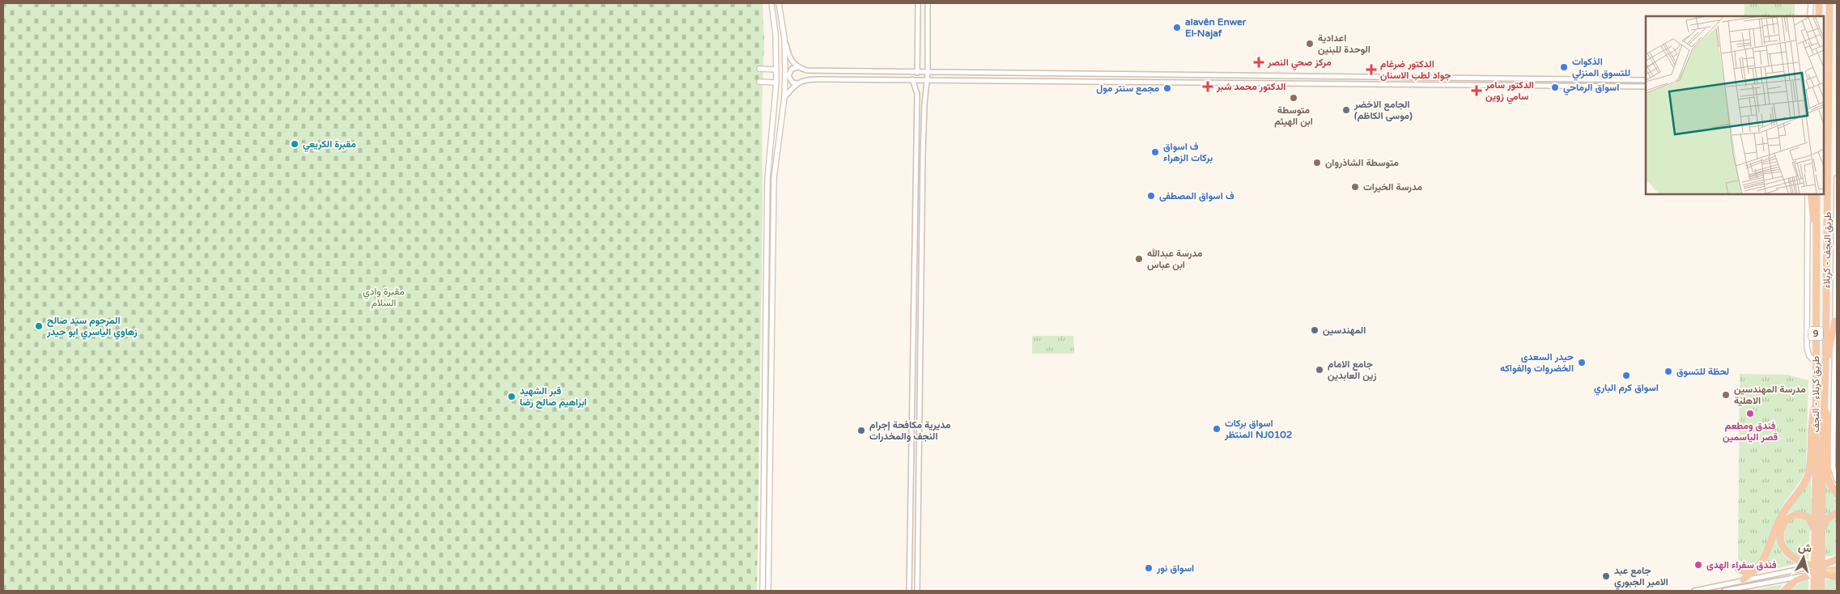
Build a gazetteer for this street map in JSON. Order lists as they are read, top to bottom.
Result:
{
  "streets": {
    "highway": ["طريق النجف - کربلاء", "9", "طريق کربلاء - النجف"]
  },
  "crossings": [
    ["طريق النجف - کربلاء", "9"],
    ["9", "طريق کربلاء - النجف"]
  ],
  "parks": ["مقبرة وادي السلام"],
  "places": {
    "other": [
      "alavên Enwer El-Najaf",
      "اعدادية الوحدة للبنين",
      "الذكوات للتسوق المنزلي",
      "اسواق الرماحي",
      "مجمع سنتر مول",
      "متوسطة ابن الهيثم",
      "الجامع الاخضر (موسى الكاظم)",
      "مقبرة الكريعي",
      "ف اسواق بركات الزهراء",
      "متوسطة الشاذروان",
      "مدرسة الخيرات",
      "ف اسواق المصطفى",
      "مدرسة عبدالله ابن عباس",
      "المرحوم سيد صالح زهاوي الياسري ابو حيدر",
      "المهندسين",
      "حيدر السعدي الخضروات والفواكه",
      "جامع الامام زين العابدين",
      "لحظة للتسوق",
      "اسواق كرم الباري",
      "مدرسة المهندسين الاهلية",
      "قبر الشهيد ابراهيم صالح رضا",
      "فندق ومطعم قصر الياسمين",
      "اسواق بركات المنتظر NJ0102",
      "مديرية مكافحة إجرام النجف والمخدرات",
      "فندق سفراء الهدى",
      "اسواق نور",
      "جامع عبد الامير الجبوري"
    ],
    "health": [
      "مركز صحي النصر",
      "الدكتور ضرغام جواد لطب الاسنان",
      "الدكتور محمد شبر",
      "الدكتور سامر سامي زوين"
    ]
  },
  "north": "top"
}
